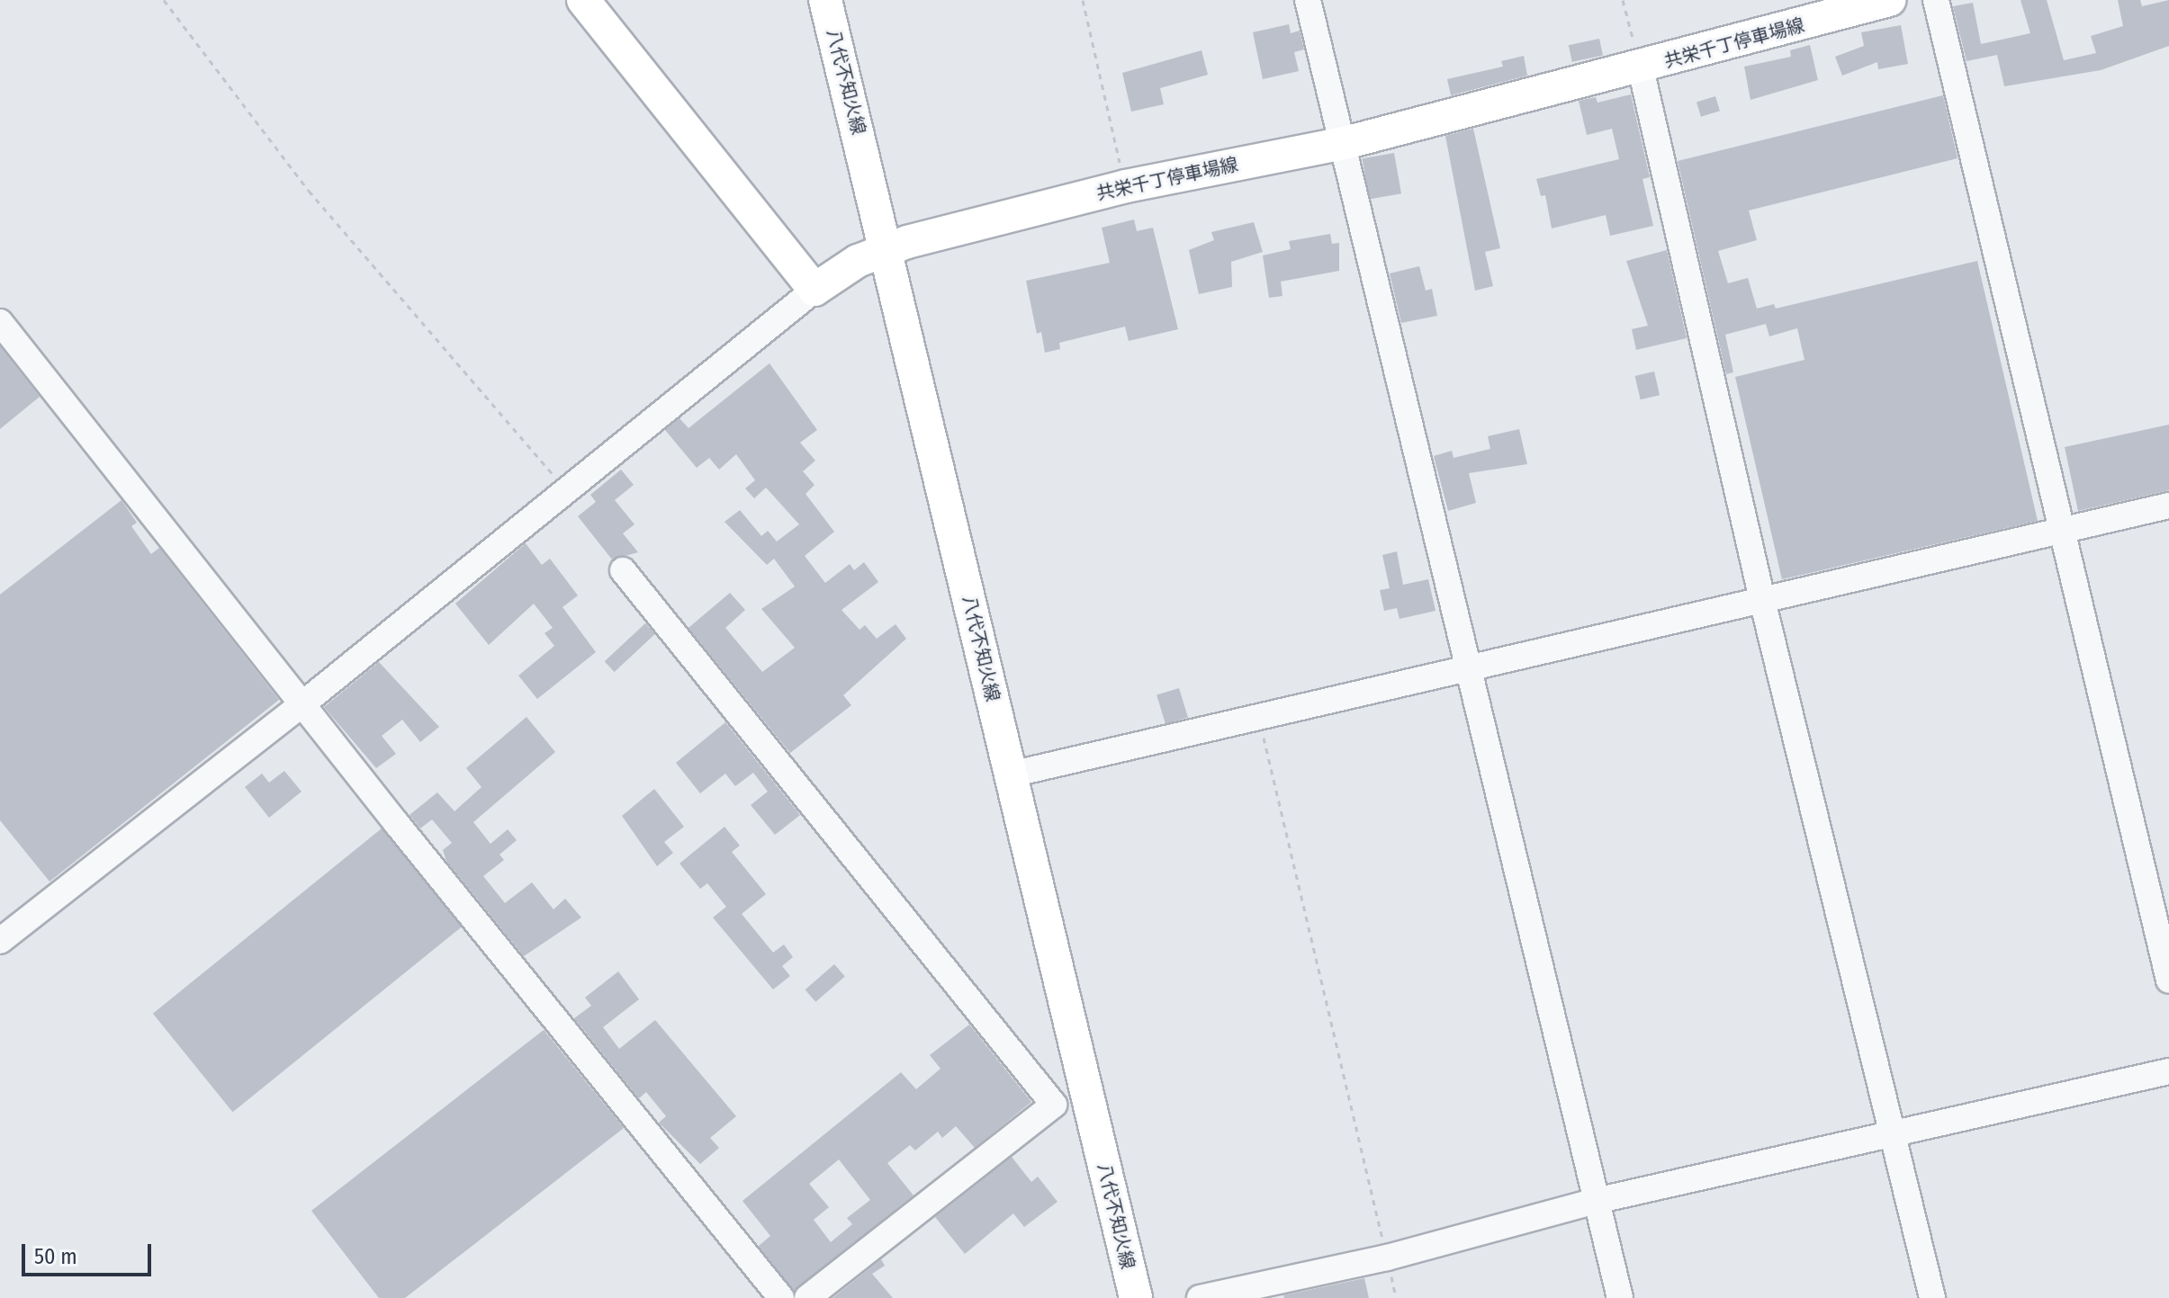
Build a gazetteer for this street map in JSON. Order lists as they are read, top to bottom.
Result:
{
  "streets": {
    "main road": ["共栄千丁停車場線", "八代不知火線"]
  },
  "crossings": [
    ["共栄千丁停車場線", "八代不知火線"]
  ],
  "scale_bar": "50 m"
}
